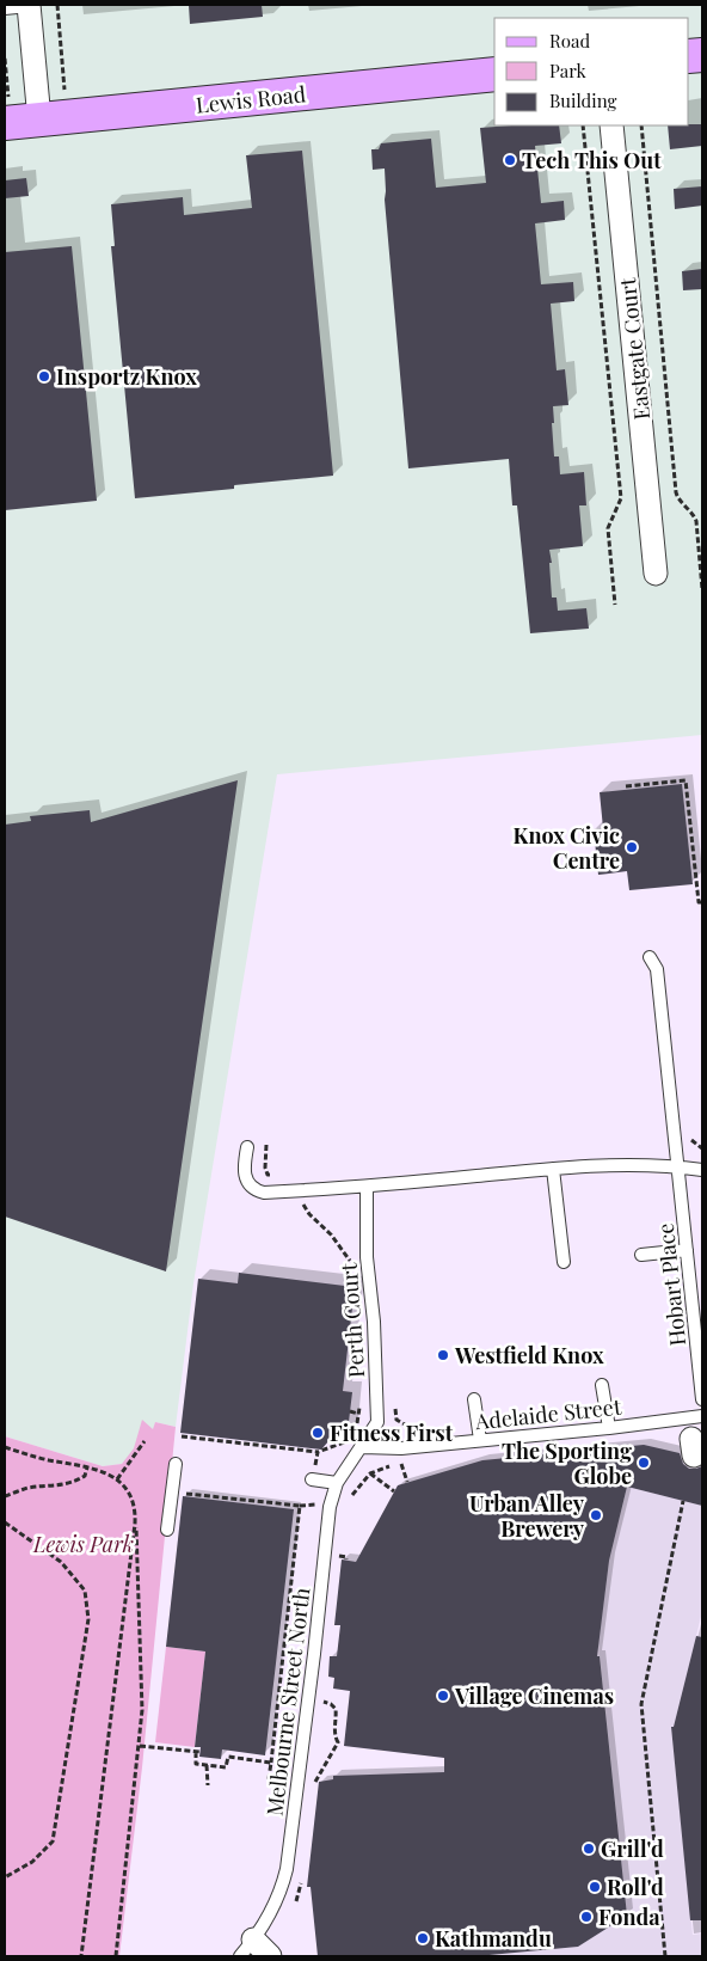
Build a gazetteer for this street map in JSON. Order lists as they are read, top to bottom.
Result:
{
  "streets": {
    "street": ["Lewis Road", "Eastgate Court"],
    "lane": [
      "Hobart Place",
      "Perth Court",
      "Adelaide Street",
      "Melbourne Street North"
    ]
  },
  "crossings": [
    ["Adelaide Street", "Melbourne Street North"]
  ],
  "parks": ["Lewis Park"],
  "places": [
    "Tech This Out",
    "Insportz Knox",
    "Knox Civic Centre",
    "Westfield Knox",
    "Fitness First",
    "The Sporting Globe",
    "Urban Alley Brewery",
    "Village Cinemas",
    "Grill'd",
    "Roll'd",
    "Fonda",
    "Kathmandu"
  ],
  "legend": ["Road", "Park", "Building"]
}
